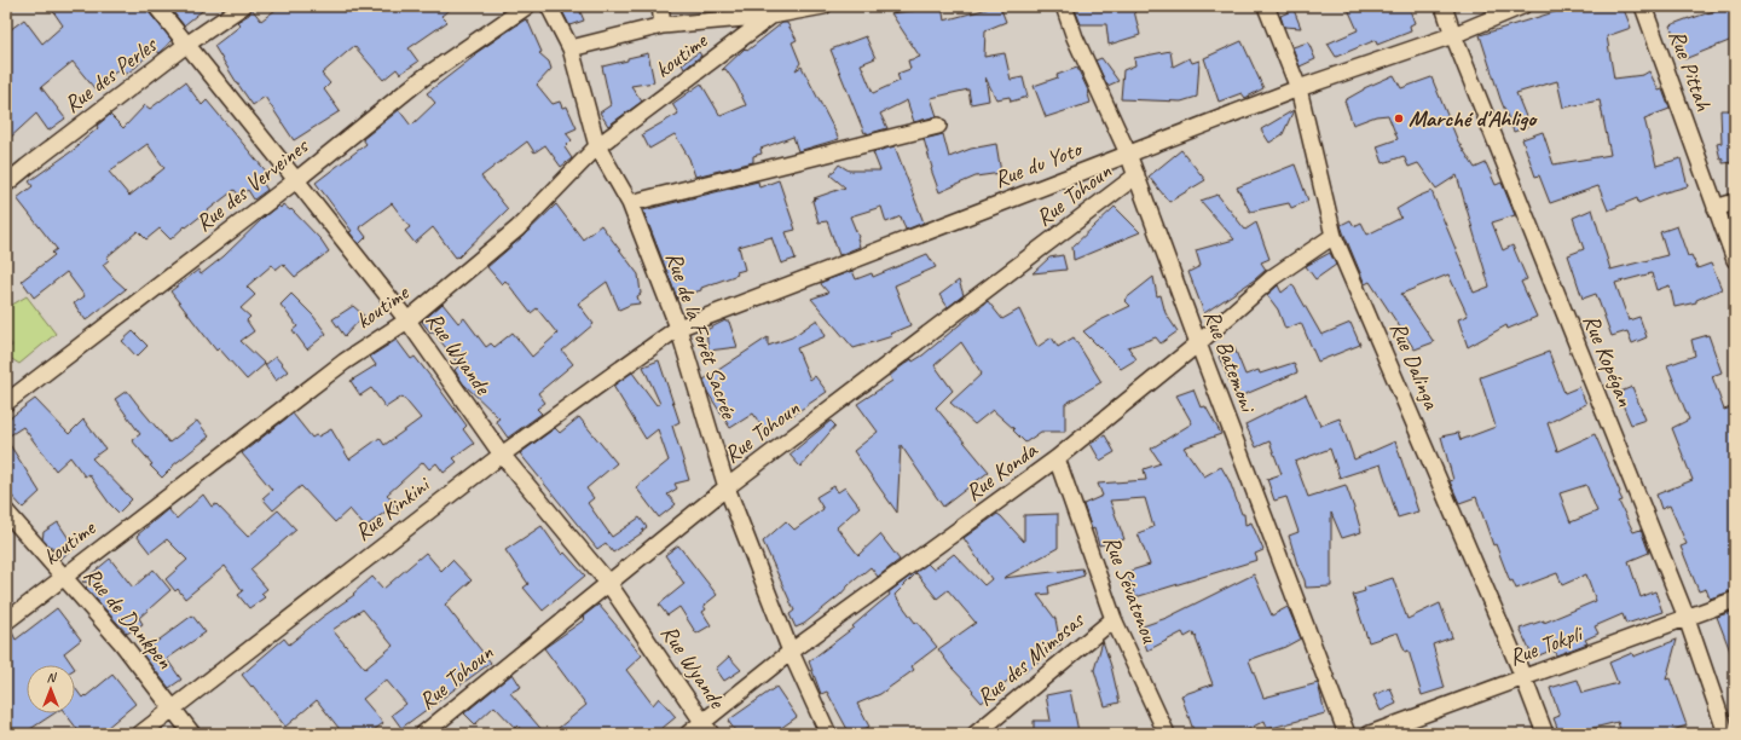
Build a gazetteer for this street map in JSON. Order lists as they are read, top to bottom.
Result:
{
  "streets": {
    "street": [
      "koutime",
      "Rue Pittah",
      "Rue des Perles",
      "Rue du Yoto",
      "Rue des Verveines",
      "Rue Tohoun",
      "Rue de la Forêt Sacrée",
      "Rue Wyande",
      "Rue Batemoni",
      "Rue Kopégan",
      "Rue Dalinga",
      "Rue Konda",
      "Rue Kinkini",
      "Rue Sévatonou",
      "Rue de Dankpen",
      "Rue Tokpli",
      "Rue des Mimosas"
    ]
  },
  "crossings": [
    ["koutime", "Rue de la Forêt Sacrée"],
    ["koutime", "Rue Wyande"],
    ["koutime", "Rue de Dankpen"],
    ["Rue des Perles", "Rue Wyande"],
    ["Rue du Yoto", "Rue de la Forêt Sacrée"],
    ["Rue du Yoto", "Rue Batemoni"],
    ["Rue du Yoto", "Rue Kopégan"],
    ["Rue du Yoto", "Rue Dalinga"],
    ["Rue du Yoto", "Rue Kinkini"],
    ["Rue des Verveines", "Rue Wyande"],
    ["Rue Tohoun", "Rue de la Forêt Sacrée"],
    ["Rue Tohoun", "Rue Wyande"],
    ["Rue Tohoun", "Rue Batemoni"],
    ["Rue de la Forêt Sacrée", "Rue Konda"],
    ["Rue de la Forêt Sacrée", "Rue Kinkini"],
    ["Rue Wyande", "Rue Konda"],
    ["Rue Wyande", "Rue Kinkini"],
    ["Rue Batemoni", "Rue Konda"],
    ["Rue Kopégan", "Rue Tokpli"],
    ["Rue Dalinga", "Rue Konda"],
    ["Rue Dalinga", "Rue Tokpli"],
    ["Rue Konda", "Rue Sévatonou"],
    ["Rue Kinkini", "Rue de Dankpen"],
    ["Rue Sévatonou", "Rue des Mimosas"]
  ],
  "places": ["Marché d'Ahligo"],
  "north": "top"
}
